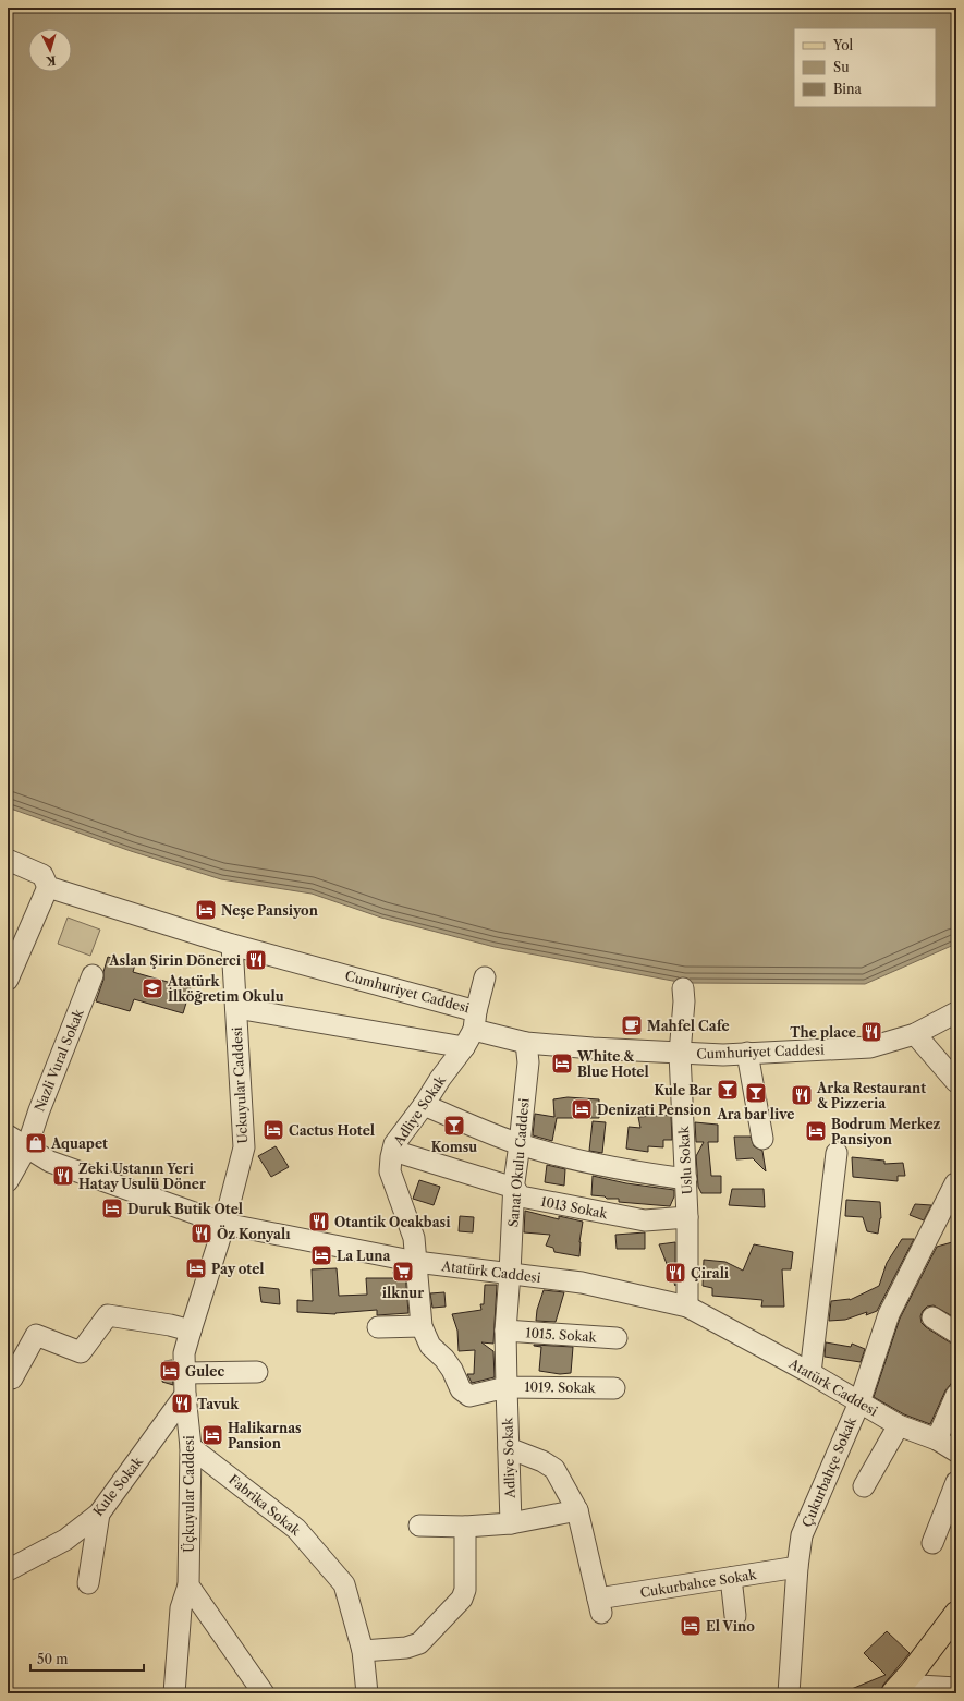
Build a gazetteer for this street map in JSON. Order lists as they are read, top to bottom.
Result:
{
  "streets": {
    "street": [
      "Cumhuriyet Caddesi",
      "Nazli Vural Sokak",
      "Uckuyular Caddesi",
      "Adliye Sokak",
      "Uslu Sokak",
      "Sanat Okulu Caddesi",
      "1013 Sokak",
      "Atatürk Caddesi",
      "1015. Sokak",
      "1019. Sokak",
      "Çukurbahçe Sokak",
      "Kule Sokak",
      "Üçkuyular Caddesi",
      "Fabrika Sokak",
      "Cukurbahce Sokak"
    ]
  },
  "crossings": [
    ["Cumhuriyet Caddesi", "Uckuyular Caddesi"],
    ["Cumhuriyet Caddesi", "Adliye Sokak"],
    ["Cumhuriyet Caddesi", "Uslu Sokak"],
    ["Cumhuriyet Caddesi", "Sanat Okulu Caddesi"],
    ["Nazli Vural Sokak", "Atatürk Caddesi"],
    ["Uckuyular Caddesi", "Atatürk Caddesi"],
    ["Uckuyular Caddesi", "Üçkuyular Caddesi"],
    ["Adliye Sokak", "Sanat Okulu Caddesi"],
    ["Adliye Sokak", "1013 Sokak"],
    ["Adliye Sokak", "Atatürk Caddesi"],
    ["Adliye Sokak", "1019. Sokak"],
    ["Adliye Sokak", "Cukurbahce Sokak"],
    ["Uslu Sokak", "1013 Sokak"],
    ["Uslu Sokak", "Atatürk Caddesi"],
    ["Sanat Okulu Caddesi", "1013 Sokak"],
    ["Sanat Okulu Caddesi", "Atatürk Caddesi"],
    ["Sanat Okulu Caddesi", "1015. Sokak"],
    ["Sanat Okulu Caddesi", "1019. Sokak"],
    ["Atatürk Caddesi", "Çukurbahçe Sokak"],
    ["Atatürk Caddesi", "Üçkuyular Caddesi"],
    ["Çukurbahçe Sokak", "Cukurbahce Sokak"],
    ["Kule Sokak", "Üçkuyular Caddesi"],
    ["Üçkuyular Caddesi", "Fabrika Sokak"]
  ],
  "places": {
    "hotel": [
      "Neşe Pansiyon",
      "White & Blue Hotel",
      "Denizati Pension",
      "Cactus Hotel",
      "Bodrum Merkez Pansiyon",
      "Duruk Butik Otel",
      "La Luna",
      "Pay otel",
      "Gulec",
      "Halikarnas Pansion",
      "El Vino"
    ],
    "restaurant": [
      "Aslan Şirin Dönerci",
      "The place",
      "Arka Restaurant & Pizzeria",
      "Zeki Ustanın Yeri Hatay Usulü Döner",
      "Otantik Ocakbasi",
      "Öz Konyalı",
      "Çirali",
      "Tavuk"
    ],
    "school or university": ["Atatürk İlköğretim Okulu"],
    "cafe": ["Mahfel Cafe"],
    "bar": ["Kule Bar", "Ara bar live", "Komsu"],
    "shop": ["Aquapet"],
    "supermarket": ["ilknur"]
  },
  "legend": ["Yol", "Su", "Bina"],
  "scale_bar": "50 m",
  "north": "bottom"
}
